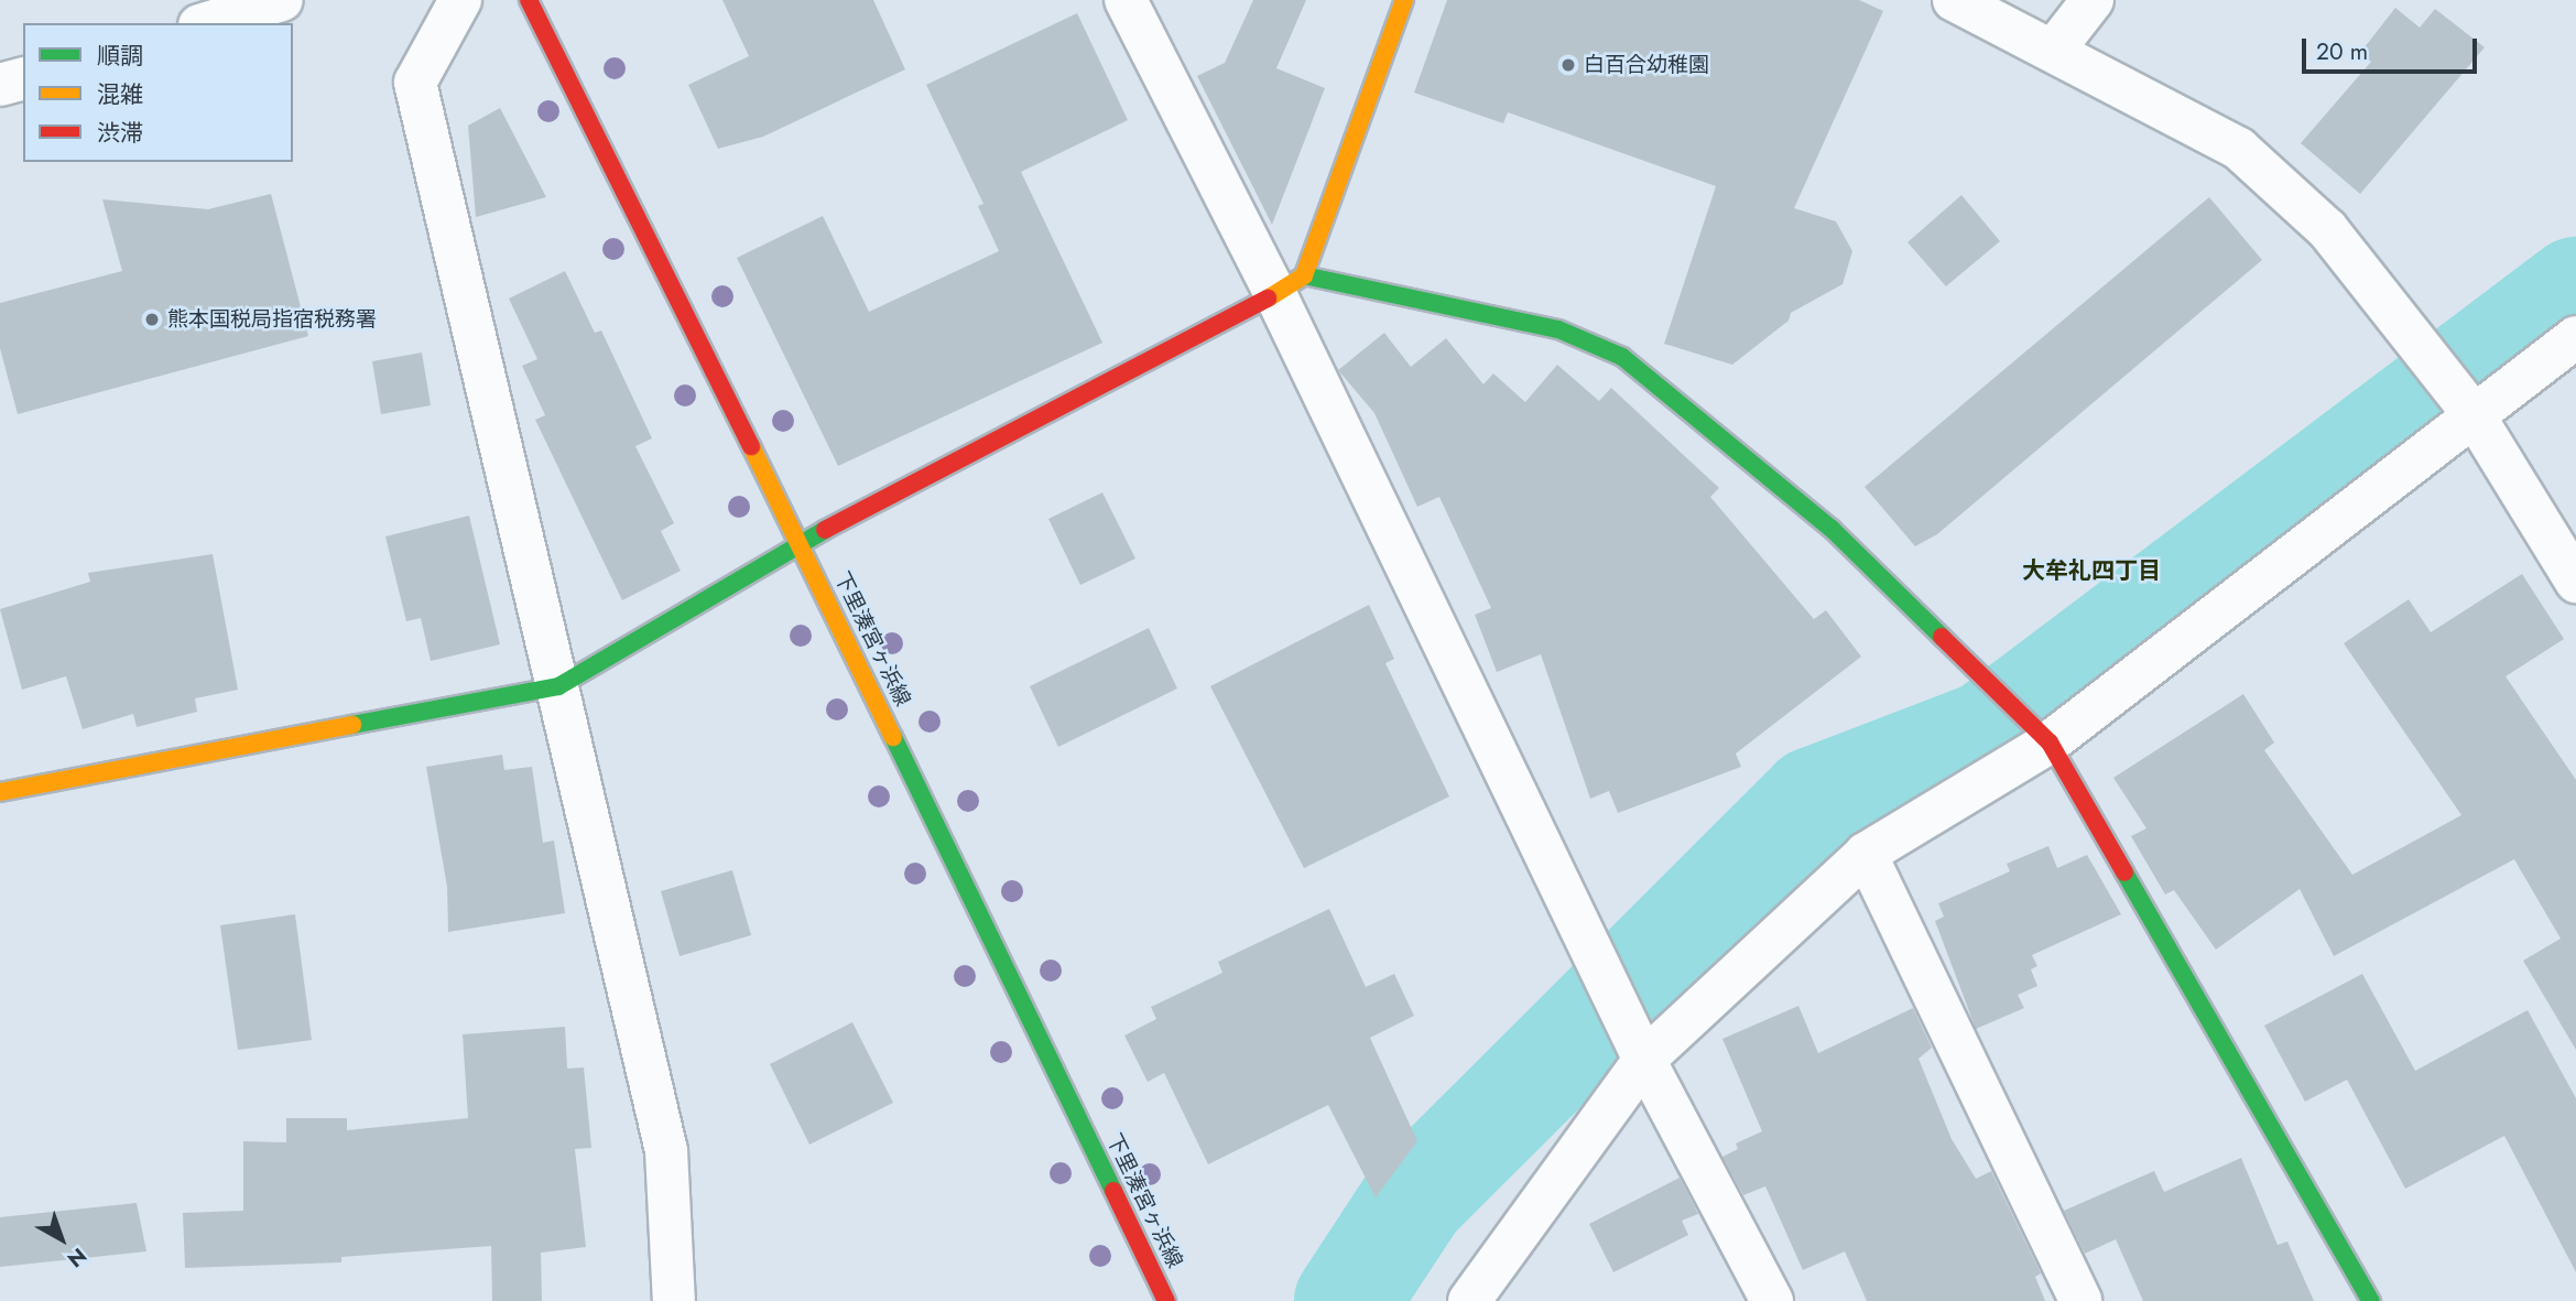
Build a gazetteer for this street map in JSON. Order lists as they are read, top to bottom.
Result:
{
  "streets": {
    "street": ["下里湊宮ヶ浜線"]
  },
  "districts": ["大牟礼四丁目"],
  "places": ["白百合幼稚園", "熊本国税局指宿税務署"],
  "legend": ["順調", "混雑", "渋滞"],
  "scale_bar": "20 m",
  "north": "bottom right"
}
